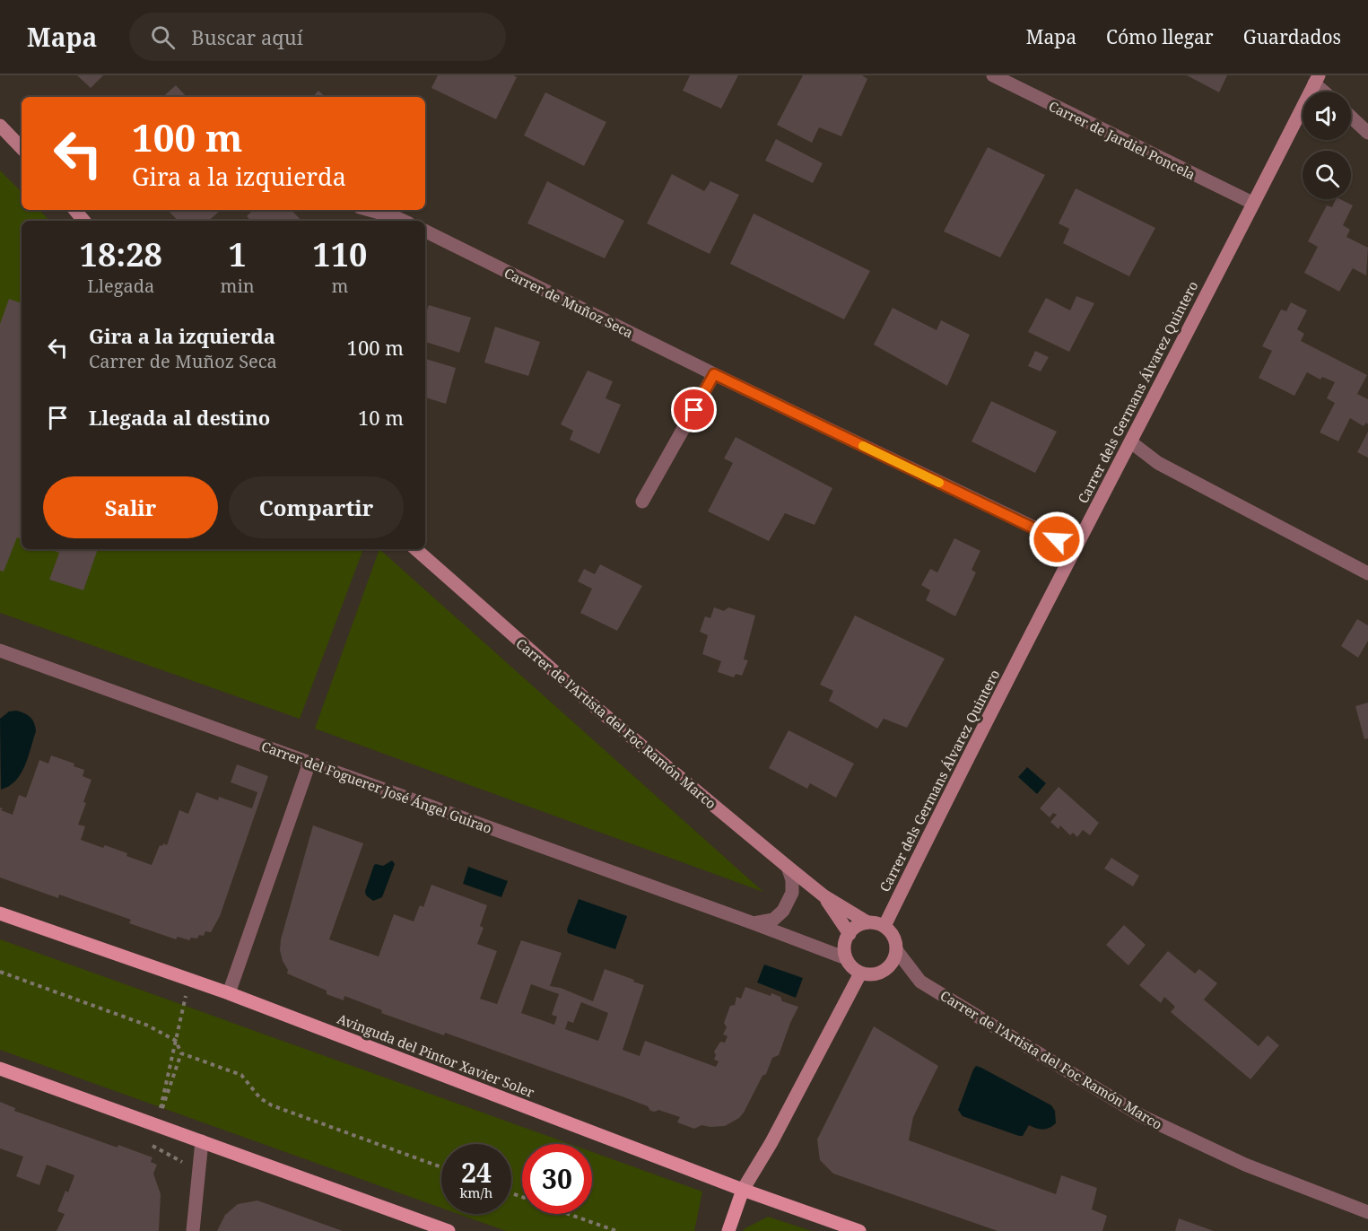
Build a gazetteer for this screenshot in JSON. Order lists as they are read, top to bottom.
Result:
{
  "streets": {
    "main road": ["Avinguda del Pintor Xavier Soler"],
    "street": [
      "Carrer de Jardiel Poncela",
      "Carrer de Muñoz Seca",
      "Carrer dels Germans Álvarez Quintero",
      "Carrer de l'Artista del Foc Ramón Marco",
      "Carrer del Foguerer José Ángel Guirao"
    ]
  },
  "crossings": [
    ["Carrer de Jardiel Poncela", "Carrer dels Germans Álvarez Quintero"],
    ["Carrer de Muñoz Seca", "Carrer dels Germans Álvarez Quintero"],
    ["Carrer dels Germans Álvarez Quintero", "Carrer de l'Artista del Foc Ramón Marco"],
    ["Carrer dels Germans Álvarez Quintero", "Carrer del Foguerer José Ángel Guirao"],
    ["Carrer de l'Artista del Foc Ramón Marco", "Carrer del Foguerer José Ángel Guirao"]
  ],
  "page": {
    "header": "Mapa",
    "search": "Buscar aquí",
    "nav": ["Mapa", "Cómo llegar", "Guardados"],
    "turn": ["100 m", "Gira a la izquierda"],
    "eta": [
      "18:28",
      "Llegada",
      "1",
      "min",
      "110",
      "m"
    ],
    "list": [
      {
        "name": "Gira a la izquierda",
        "note": "Carrer de Muñoz Seca",
        "value": "100 m"
      },
      {
        "name": "Llegada al destino",
        "value": "10 m"
      }
    ],
    "buttons": ["Salir", "Compartir"],
    "speed": "24 km/h",
    "limit": "30"
  }
}
